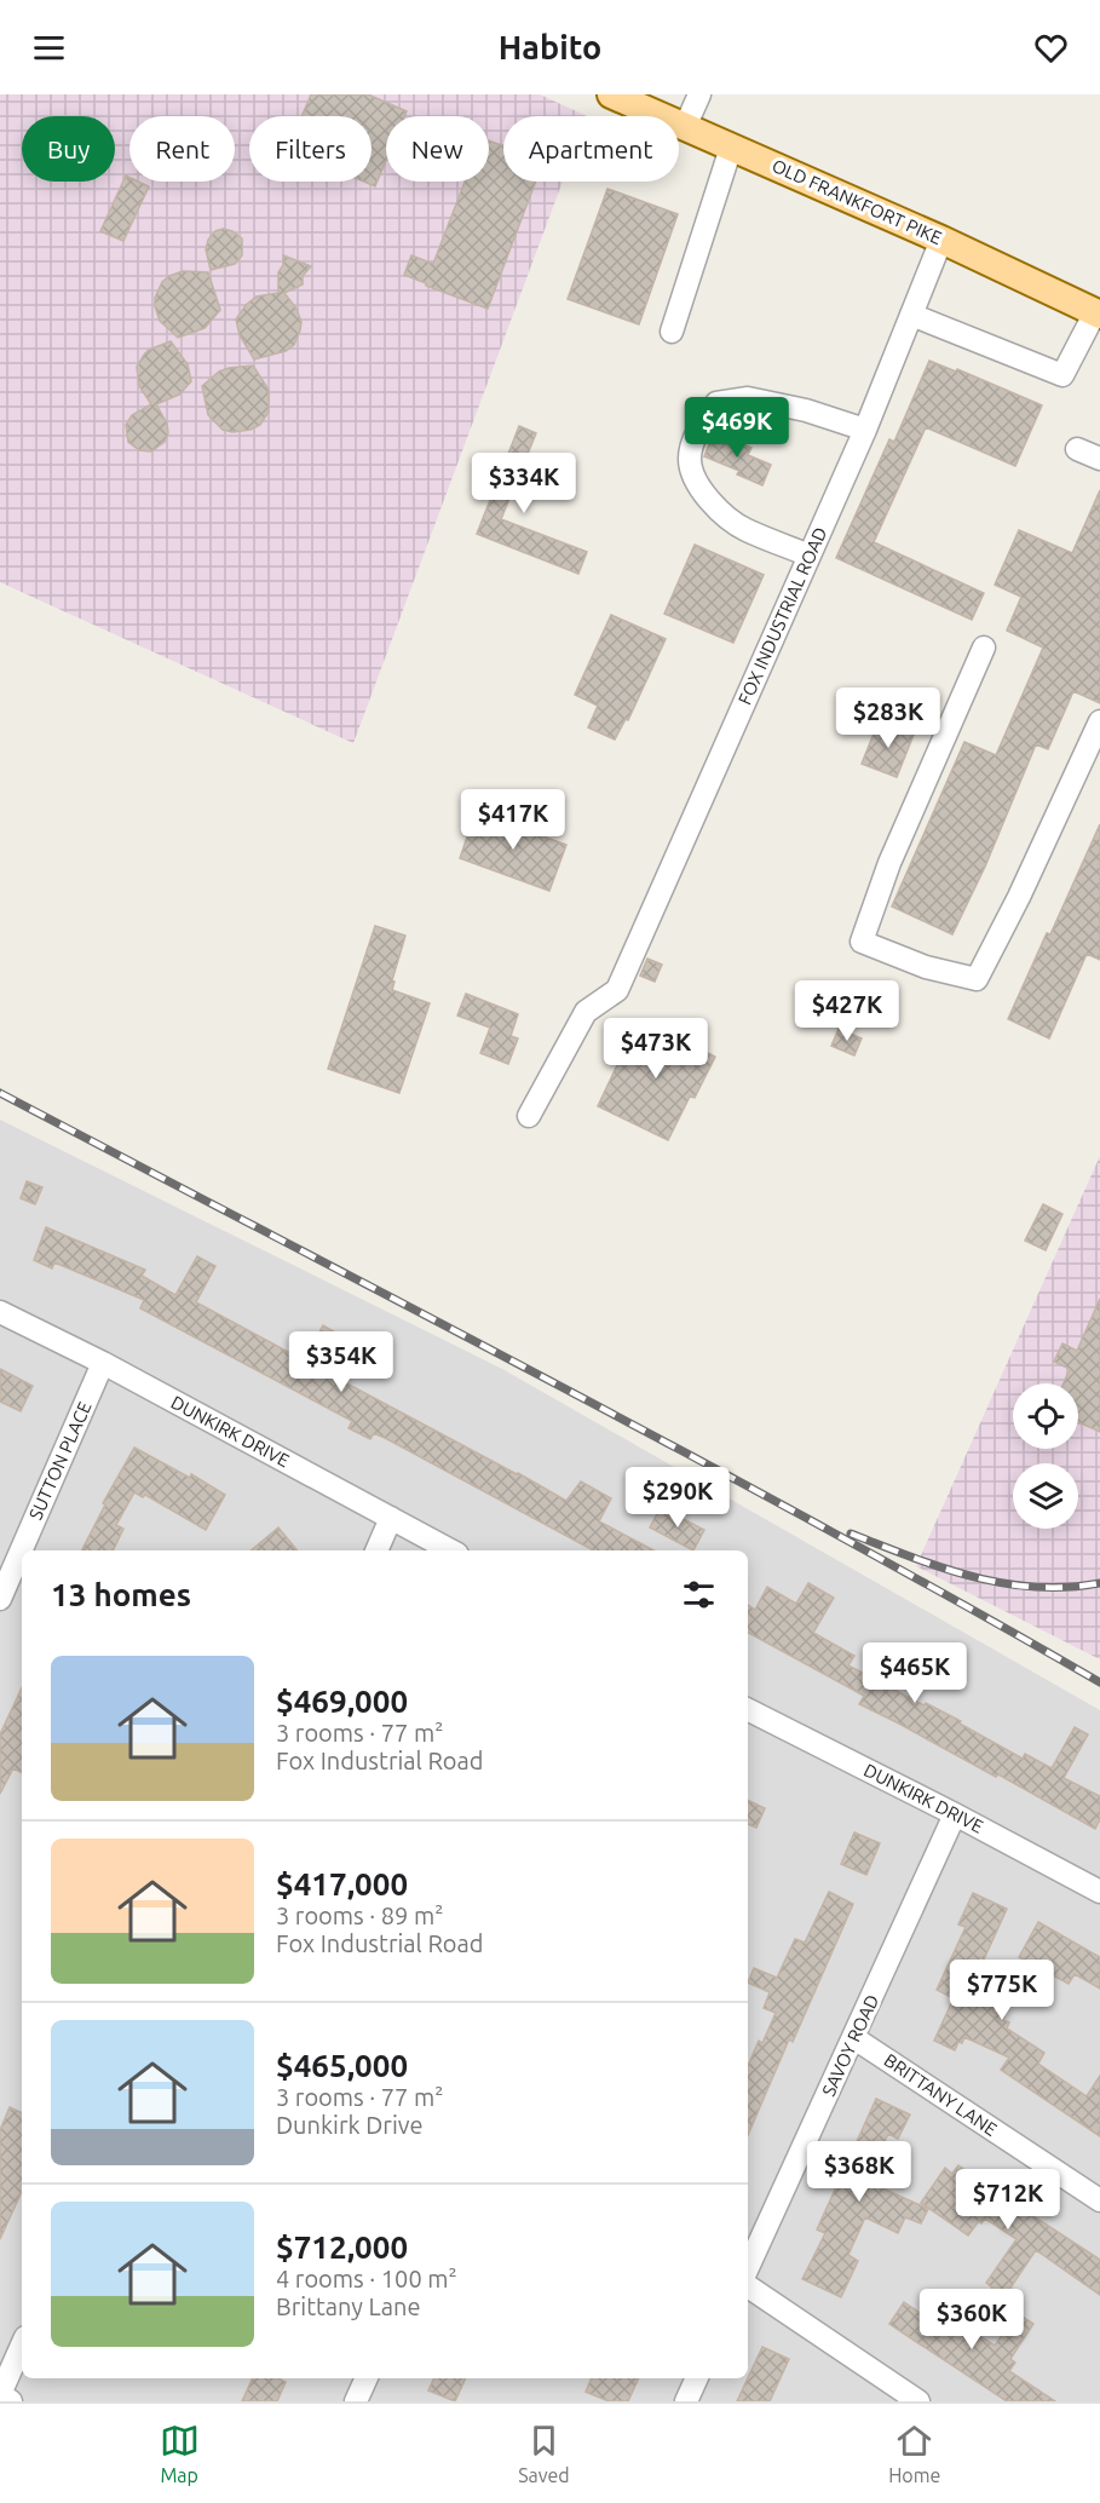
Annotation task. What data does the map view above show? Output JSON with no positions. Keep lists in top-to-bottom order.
{
  "streets": {
    "main road": ["OLD FRANKFORT PIKE"],
    "street": [
      "FOX INDUSTRIAL ROAD",
      "DUNKIRK DRIVE",
      "SUTTON PLACE",
      "SAVOY ROAD",
      "BRITTANY LANE"
    ]
  },
  "crossings": [
    ["OLD FRANKFORT PIKE", "FOX INDUSTRIAL ROAD"],
    ["DUNKIRK DRIVE", "SUTTON PLACE"],
    ["DUNKIRK DRIVE", "SAVOY ROAD"],
    ["SAVOY ROAD", "BRITTANY LANE"]
  ],
  "page": {
    "header": "Habito",
    "chip": [
      "Buy",
      "Rent",
      "Filters",
      "New",
      "Apartment"
    ],
    "price": [
      "$469K",
      "$334K",
      "$283K",
      "$417K",
      "$427K",
      "$473K",
      "$354K",
      "$290K",
      "$465K",
      "$775K",
      "$368K",
      "$712K",
      "$360K"
    ],
    "heading": "13 homes",
    "list": [
      {
        "name": "$469,000",
        "note": "3 rooms · 77 m² · Fox Industrial Road"
      },
      {
        "name": "$417,000",
        "note": "3 rooms · 89 m² · Fox Industrial Road"
      },
      {
        "name": "$465,000",
        "note": "3 rooms · 77 m² · Dunkirk Drive"
      },
      {
        "name": "$712,000",
        "note": "4 rooms · 100 m² · Brittany Lane"
      }
    ],
    "tabs": ["Map", "Saved", "Home"]
  }
}
